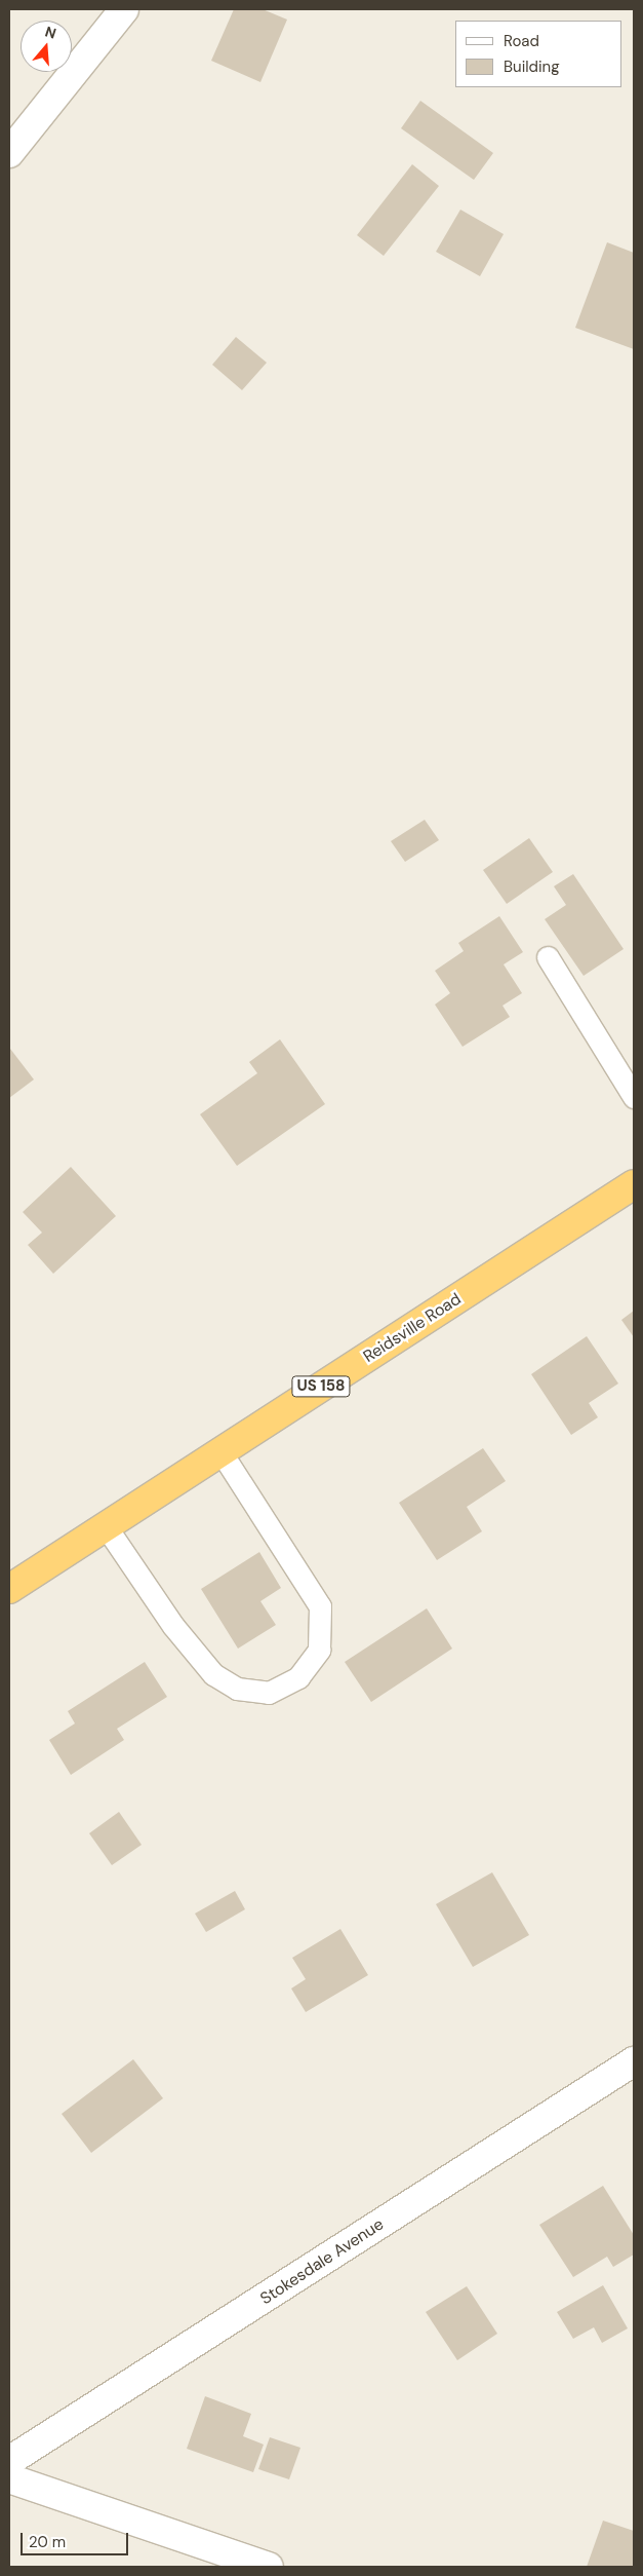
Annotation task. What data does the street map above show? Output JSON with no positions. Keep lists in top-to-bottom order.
{
  "streets": {
    "highway": ["Reidsville Road", "US 158"],
    "street": ["Stokesdale Avenue"]
  },
  "legend": ["Road", "Building"],
  "scale_bar": "20 m",
  "north": "top"
}
